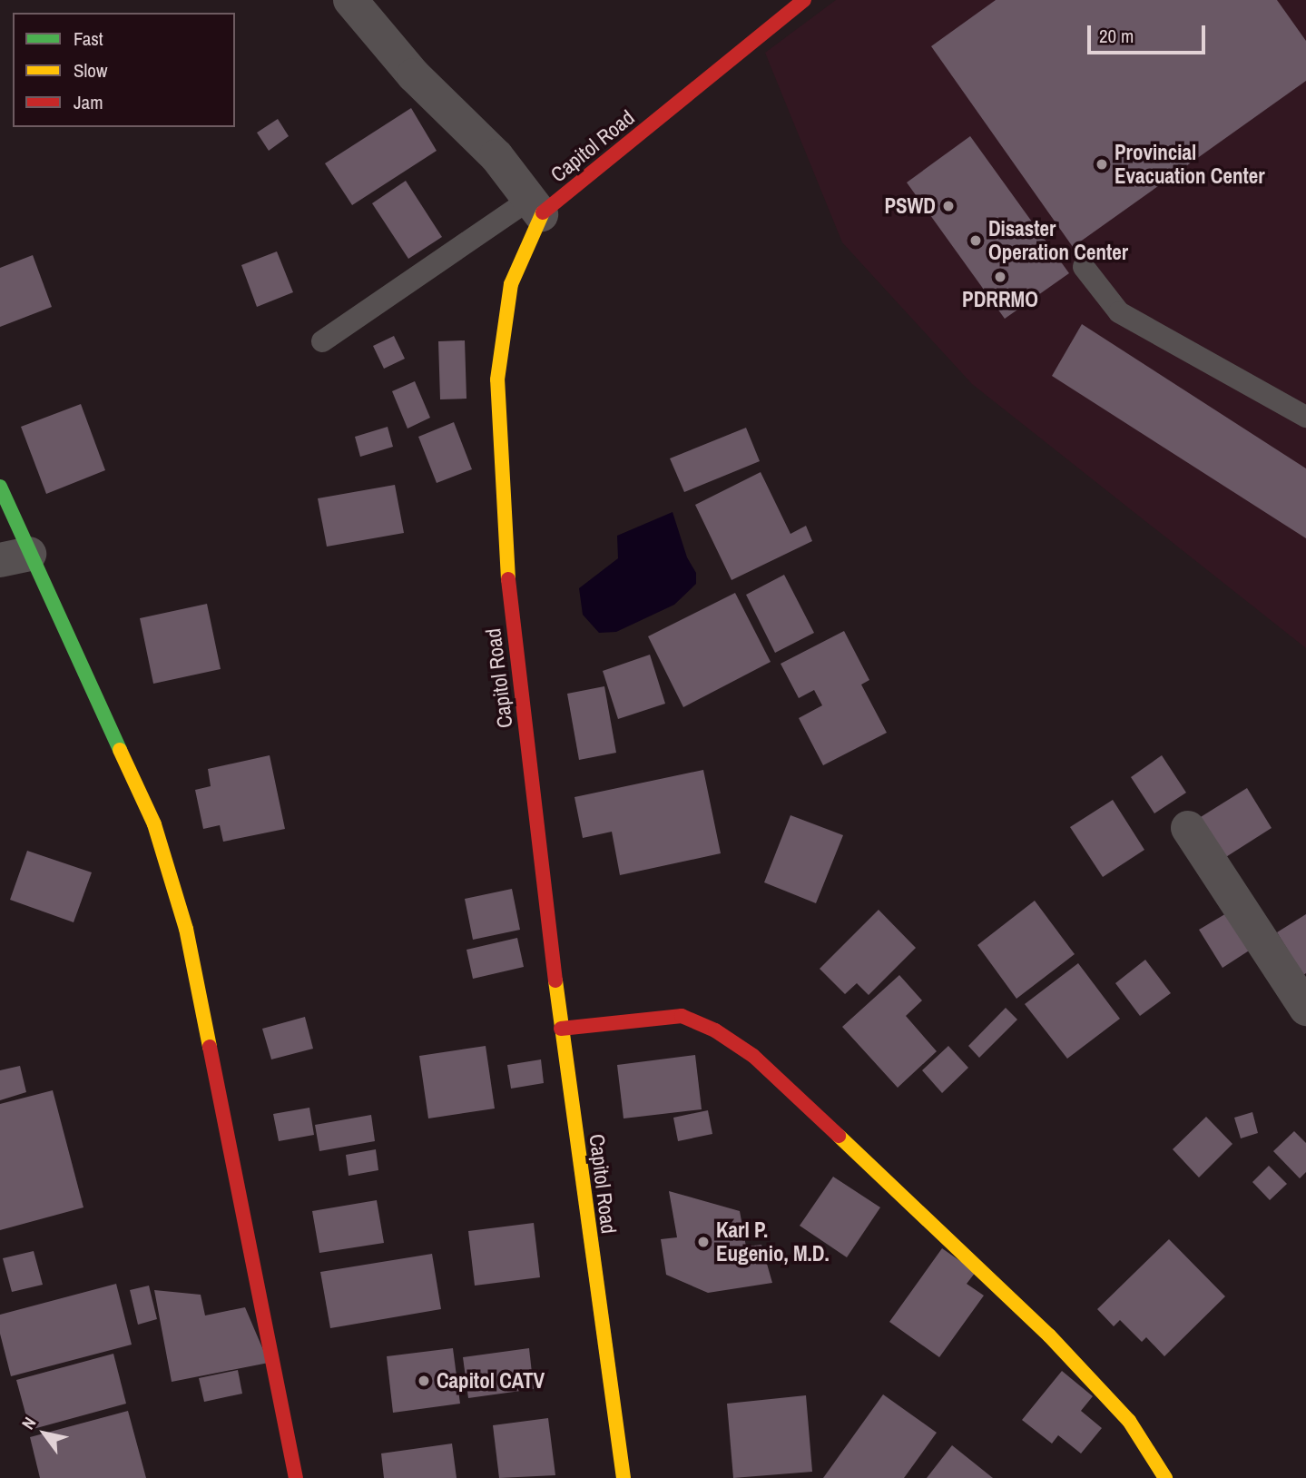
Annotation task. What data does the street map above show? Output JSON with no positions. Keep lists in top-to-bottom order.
{
  "streets": {
    "street": ["Capitol Road"]
  },
  "places": [
    "Provincial Evacuation Center",
    "PSWD",
    "Disaster Operation Center",
    "PDRRMO",
    "Karl P. Eugenio, M.D.",
    "Capitol CATV"
  ],
  "legend": ["Fast", "Slow", "Jam"],
  "scale_bar": "20 m",
  "north": "top left"
}
